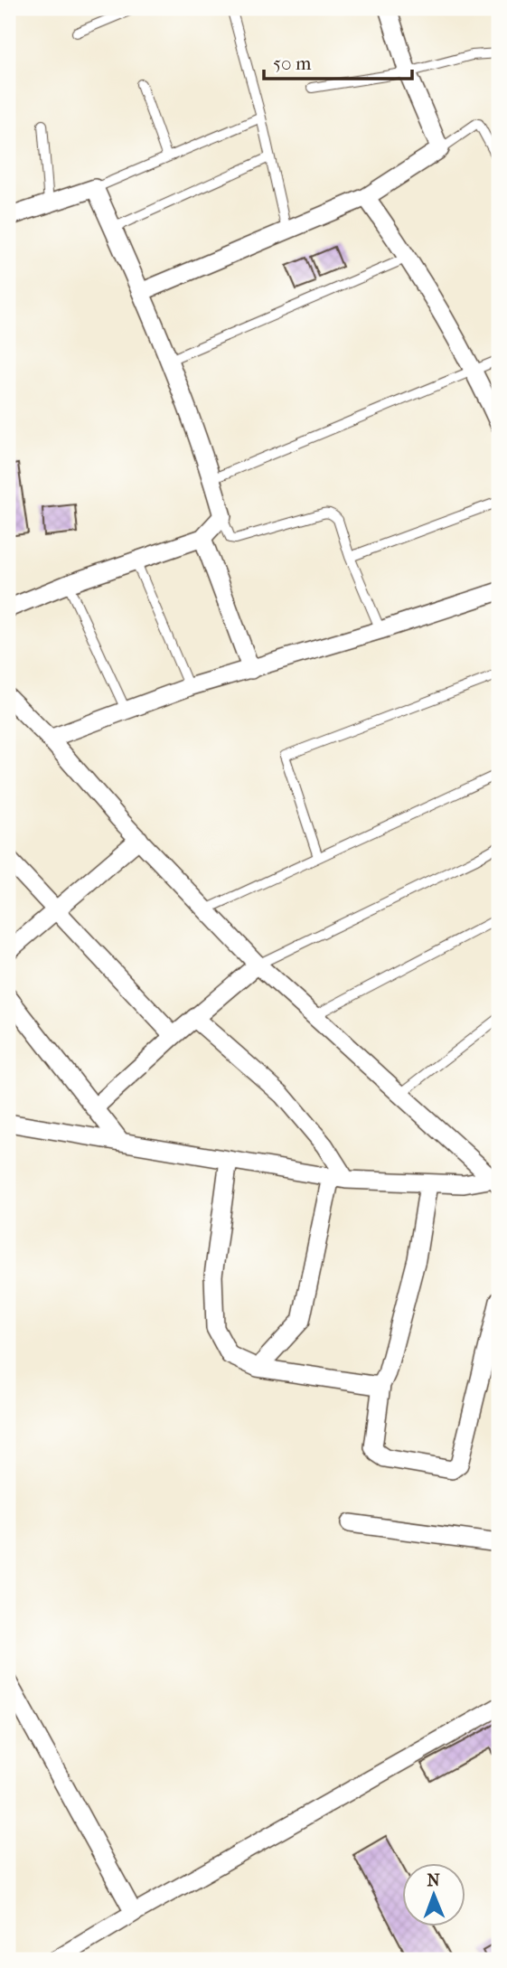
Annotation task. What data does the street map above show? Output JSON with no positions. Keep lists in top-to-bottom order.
{
  "scale_bar": "50 m",
  "north": "top"
}
